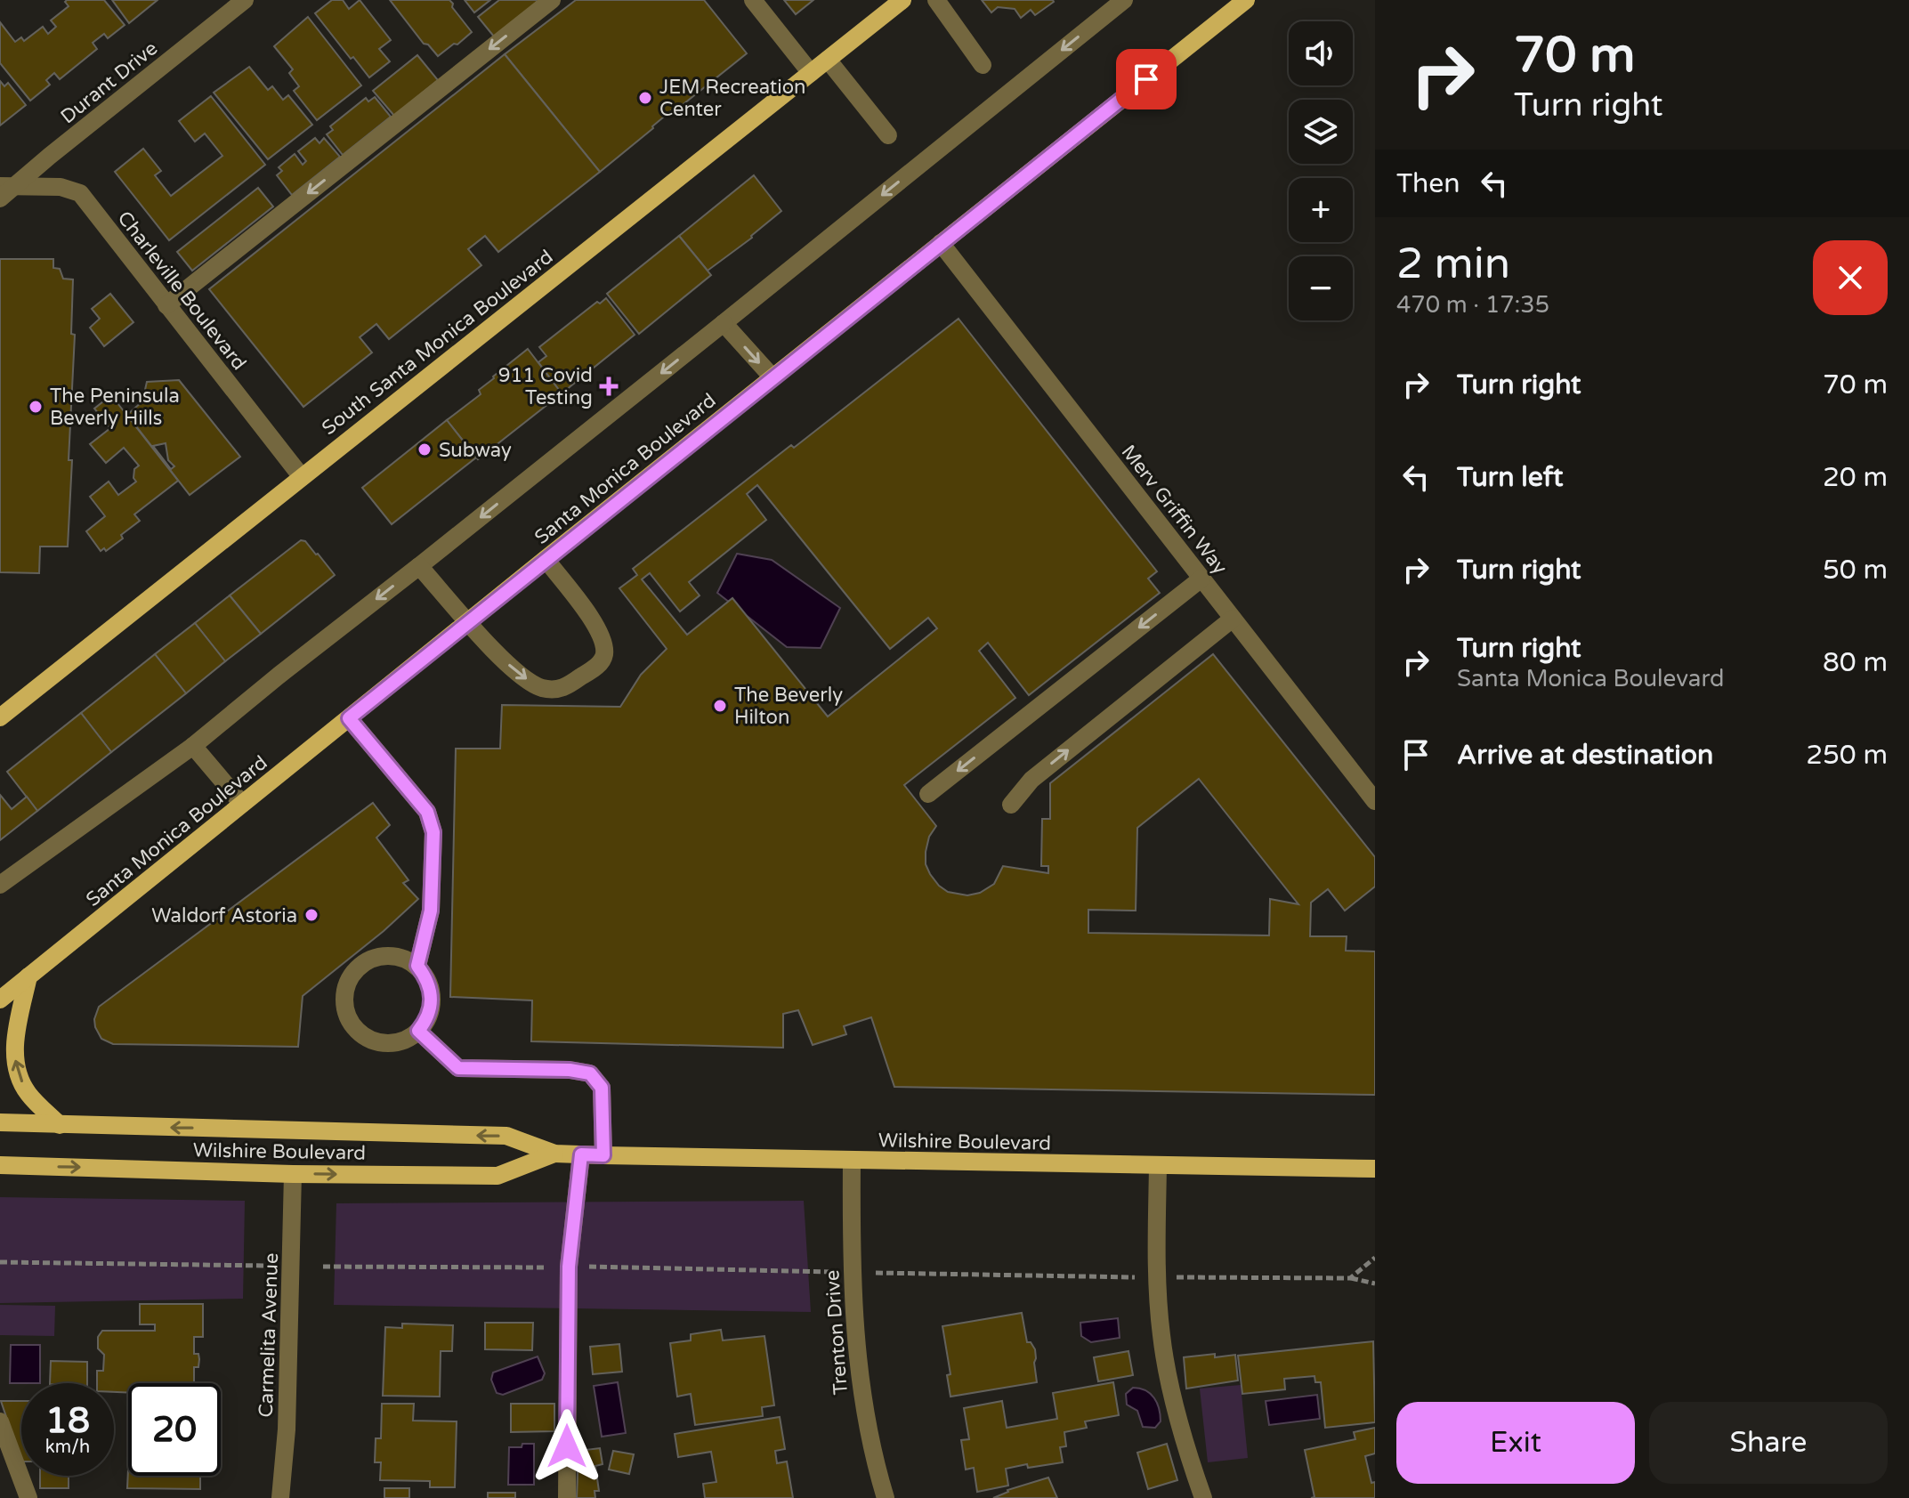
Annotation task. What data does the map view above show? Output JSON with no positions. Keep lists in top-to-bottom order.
{
  "streets": {
    "main road": ["South Santa Monica Boulevard", "Santa Monica Boulevard", "Wilshire Boulevard"],
    "street": [
      "Durant Drive",
      "Charleville Boulevard",
      "Merv Griffin Way",
      "Trenton Drive",
      "Carmelita Avenue"
    ]
  },
  "crossings": [
    ["Durant Drive", "Charleville Boulevard"],
    ["Charleville Boulevard", "South Santa Monica Boulevard"],
    ["Santa Monica Boulevard", "Merv Griffin Way"],
    ["Wilshire Boulevard", "Trenton Drive"],
    ["Wilshire Boulevard", "Carmelita Avenue"]
  ],
  "places": {
    "other": [
      "JEM Recreation Center",
      "The Peninsula Beverly Hills",
      "Subway",
      "The Beverly Hilton",
      "Waldorf Astoria"
    ],
    "health": ["911 Covid Testing"]
  },
  "page": {
    "turn": ["70 m", "Turn right"],
    "map_buttons": ["+", "−"],
    "then": "Then",
    "heading": ["2 min", "470 m · 17:35"],
    "list": [
      {
        "name": "Turn right",
        "value": "70 m"
      },
      {
        "name": "Turn left",
        "value": "20 m"
      },
      {
        "name": "Turn right",
        "value": "50 m"
      },
      {
        "name": "Turn right",
        "note": "Santa Monica Boulevard",
        "value": "80 m"
      },
      {
        "name": "Arrive at destination",
        "value": "250 m"
      }
    ],
    "speed": "18 km/h",
    "limit": "20",
    "buttons": ["Exit", "Share"]
  }
}
